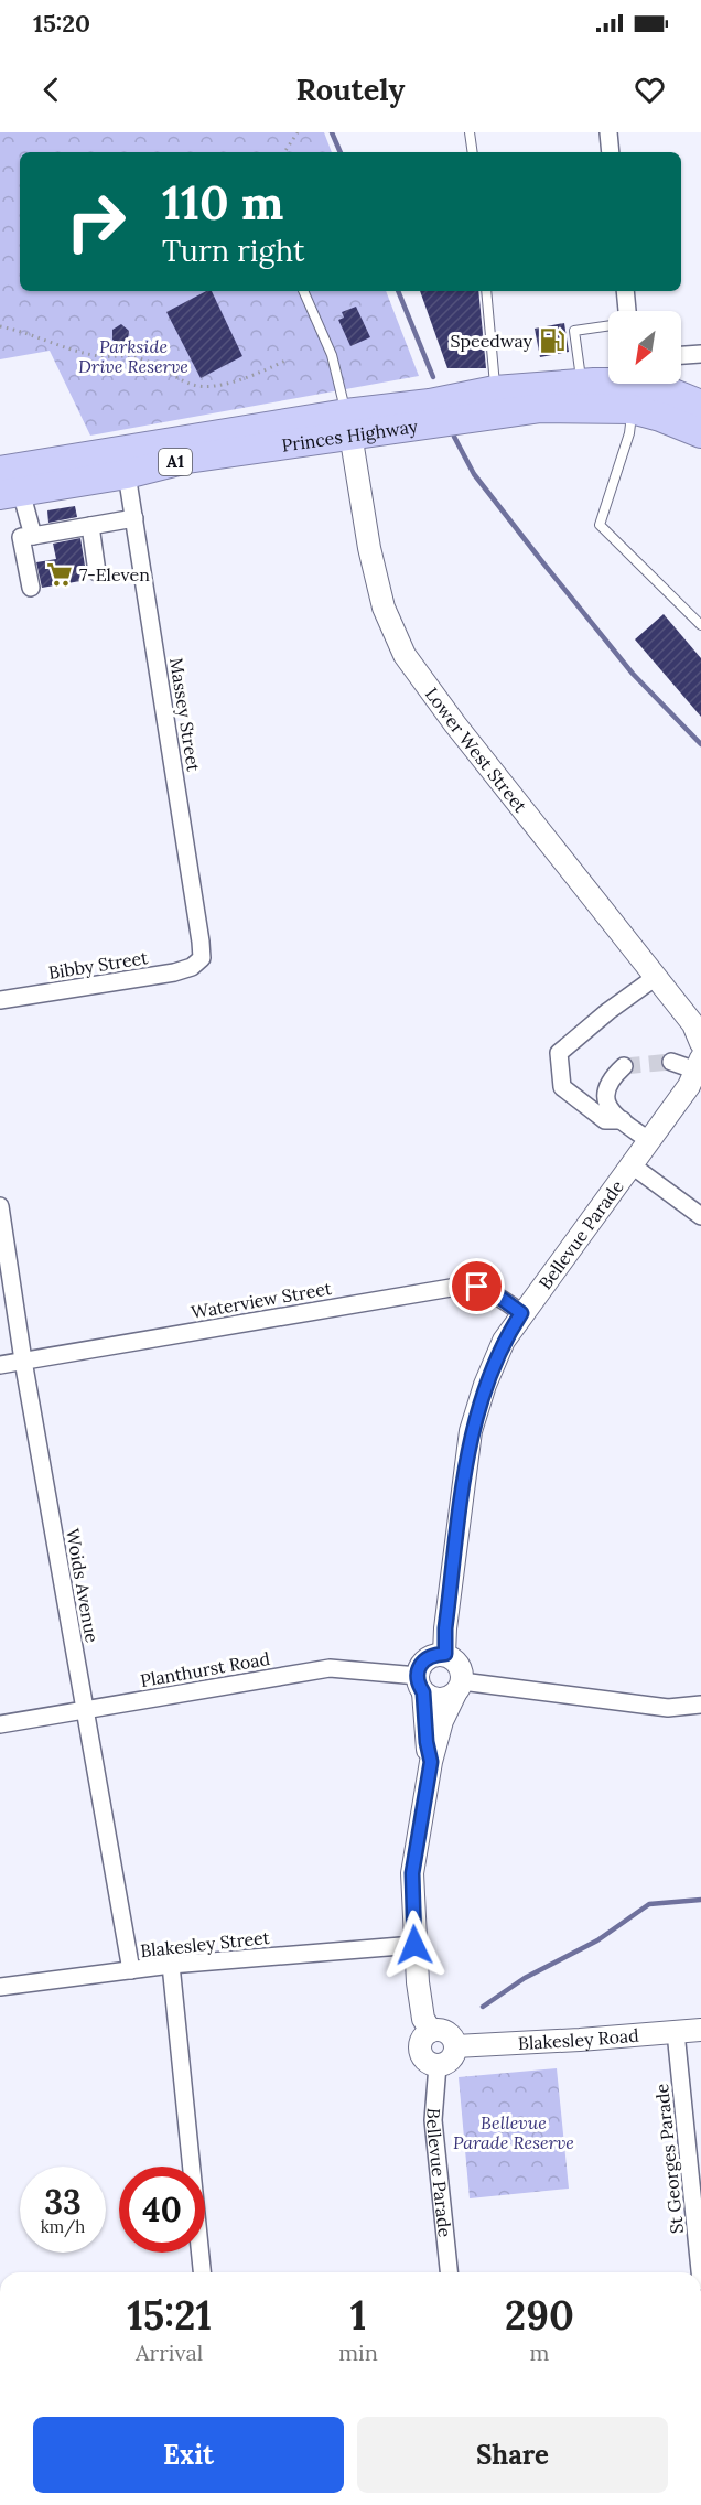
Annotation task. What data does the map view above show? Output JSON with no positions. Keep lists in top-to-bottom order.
{
  "streets": {
    "highway": ["Princes Highway", "A1"],
    "street": [
      "Massey Street",
      "Lower West Street",
      "Bibby Street",
      "Bellevue Parade",
      "Waterview Street",
      "Woids Avenue",
      "Planthurst Road",
      "Blakesley Street",
      "Blakesley Road",
      "St Georges Parade"
    ]
  },
  "crossings": [
    ["Princes Highway", "Massey Street"],
    ["Princes Highway", "Lower West Street"],
    ["Massey Street", "Bibby Street"],
    ["Bellevue Parade", "Waterview Street"],
    ["Bellevue Parade", "Planthurst Road"],
    ["Bellevue Parade", "Blakesley Road"],
    ["Waterview Street", "Woids Avenue"],
    ["Woids Avenue", "Planthurst Road"],
    ["Woids Avenue", "Blakesley Street"],
    ["Blakesley Road", "St Georges Parade"]
  ],
  "parks": ["Parkside Drive Reserve", "Bellevue Parade Reserve"],
  "places": {
    "fuel station": ["Speedway"],
    "supermarket": ["7-Eleven"]
  },
  "north": "bottom left",
  "page": {
    "status": "15:20",
    "header": "Routely",
    "turn": ["110 m", "Turn right"],
    "speed": "33 km/h",
    "limit": "40",
    "eta": [
      "15:21",
      "Arrival",
      "1",
      "min",
      "290",
      "m"
    ],
    "buttons": ["Exit", "Share"]
  }
}
